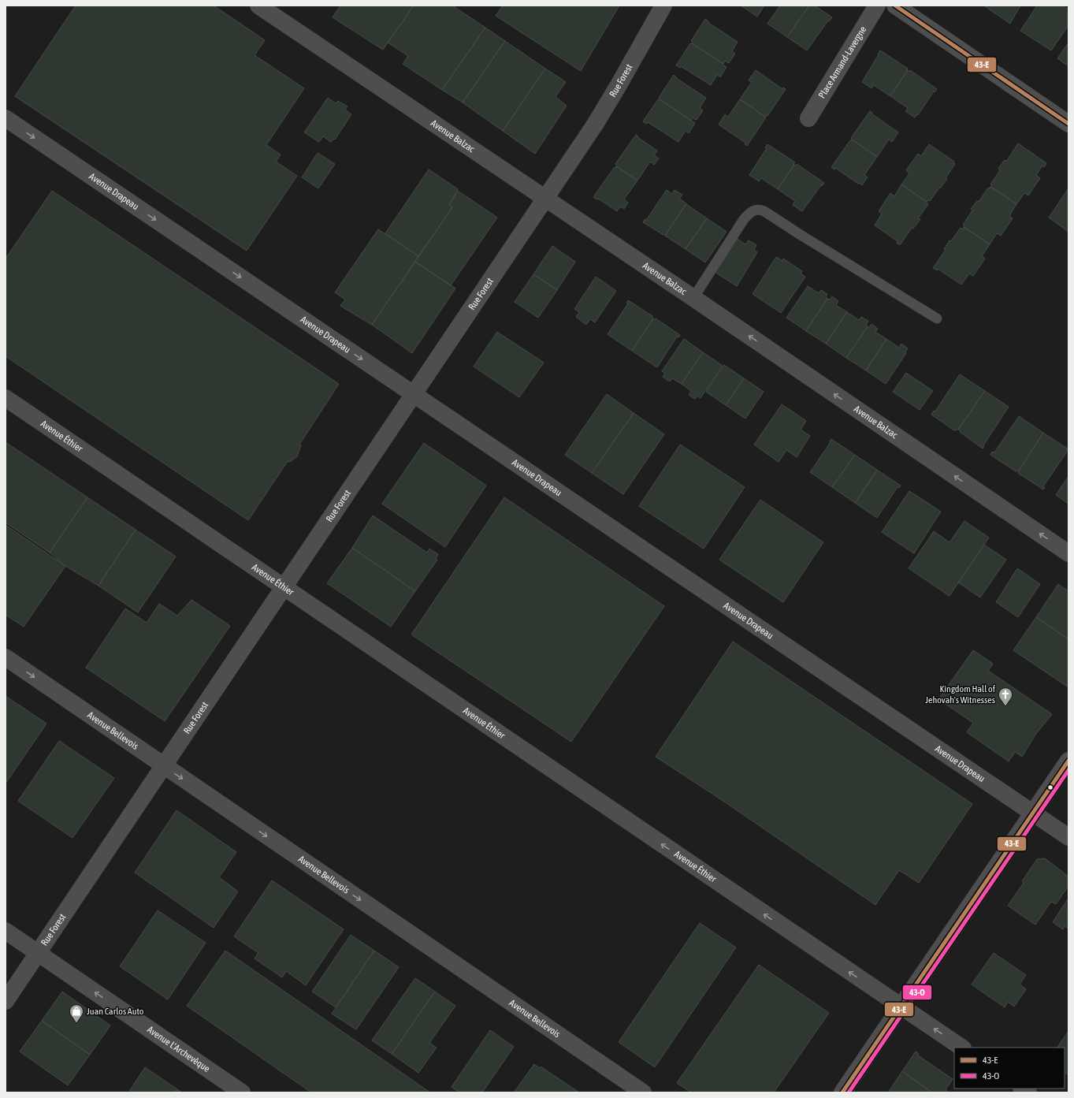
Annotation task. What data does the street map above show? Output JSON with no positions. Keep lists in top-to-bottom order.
{
  "streets": {
    "street": [
      "Place Armand-Lavergne",
      "Rue Forest",
      "Avenue Balzac",
      "Avenue Drapeau",
      "Avenue Éthier",
      "Avenue Bellevois",
      "Avenue L'Archevêque"
    ]
  },
  "crossings": [
    ["Rue Forest", "Avenue Balzac"],
    ["Rue Forest", "Avenue Drapeau"],
    ["Rue Forest", "Avenue Éthier"],
    ["Rue Forest", "Avenue Bellevois"],
    ["Rue Forest", "Avenue L'Archevêque"]
  ],
  "one_way": [
    "Avenue Balzac",
    "Avenue Drapeau",
    "Avenue Éthier",
    "Avenue Bellevois",
    "Avenue L'Archevêque"
  ],
  "places": {
    "church": ["Kingdom Hall of Jehovah's Witnesses"],
    "shop": ["Juan Carlos Auto"]
  },
  "lines": ["transit line 43-E", "transit line 43-O"],
  "legend": ["43-E", "43-O"]
}
